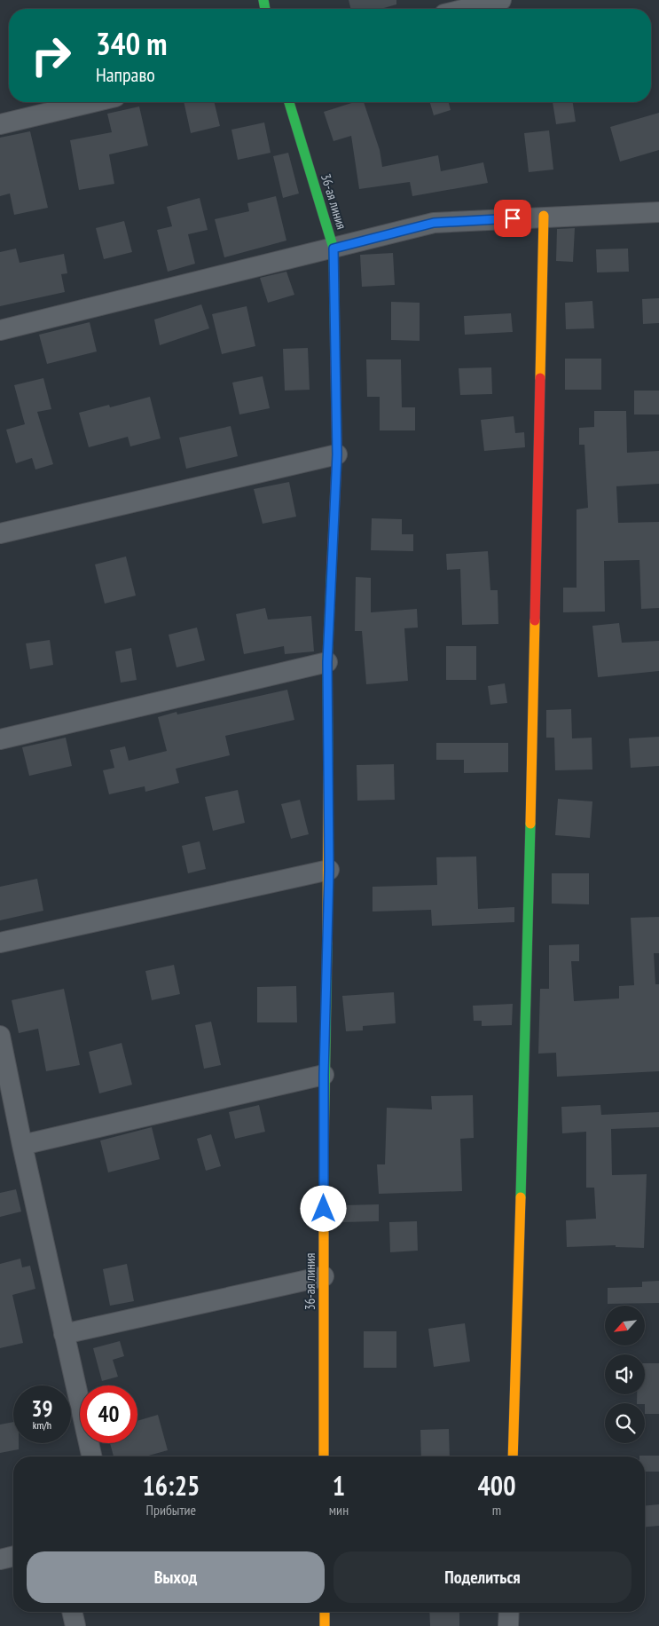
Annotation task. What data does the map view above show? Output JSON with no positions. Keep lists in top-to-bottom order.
{
  "streets": {
    "street": ["36-ая линия"]
  },
  "north": "bottom left",
  "page": {
    "turn": ["340 m", "Направо"],
    "speed": "39 km/h",
    "limit": "40",
    "eta": [
      "16:25",
      "Прибытие",
      "1",
      "мин",
      "400",
      "m"
    ],
    "buttons": ["Выход", "Поделиться"]
  }
}
